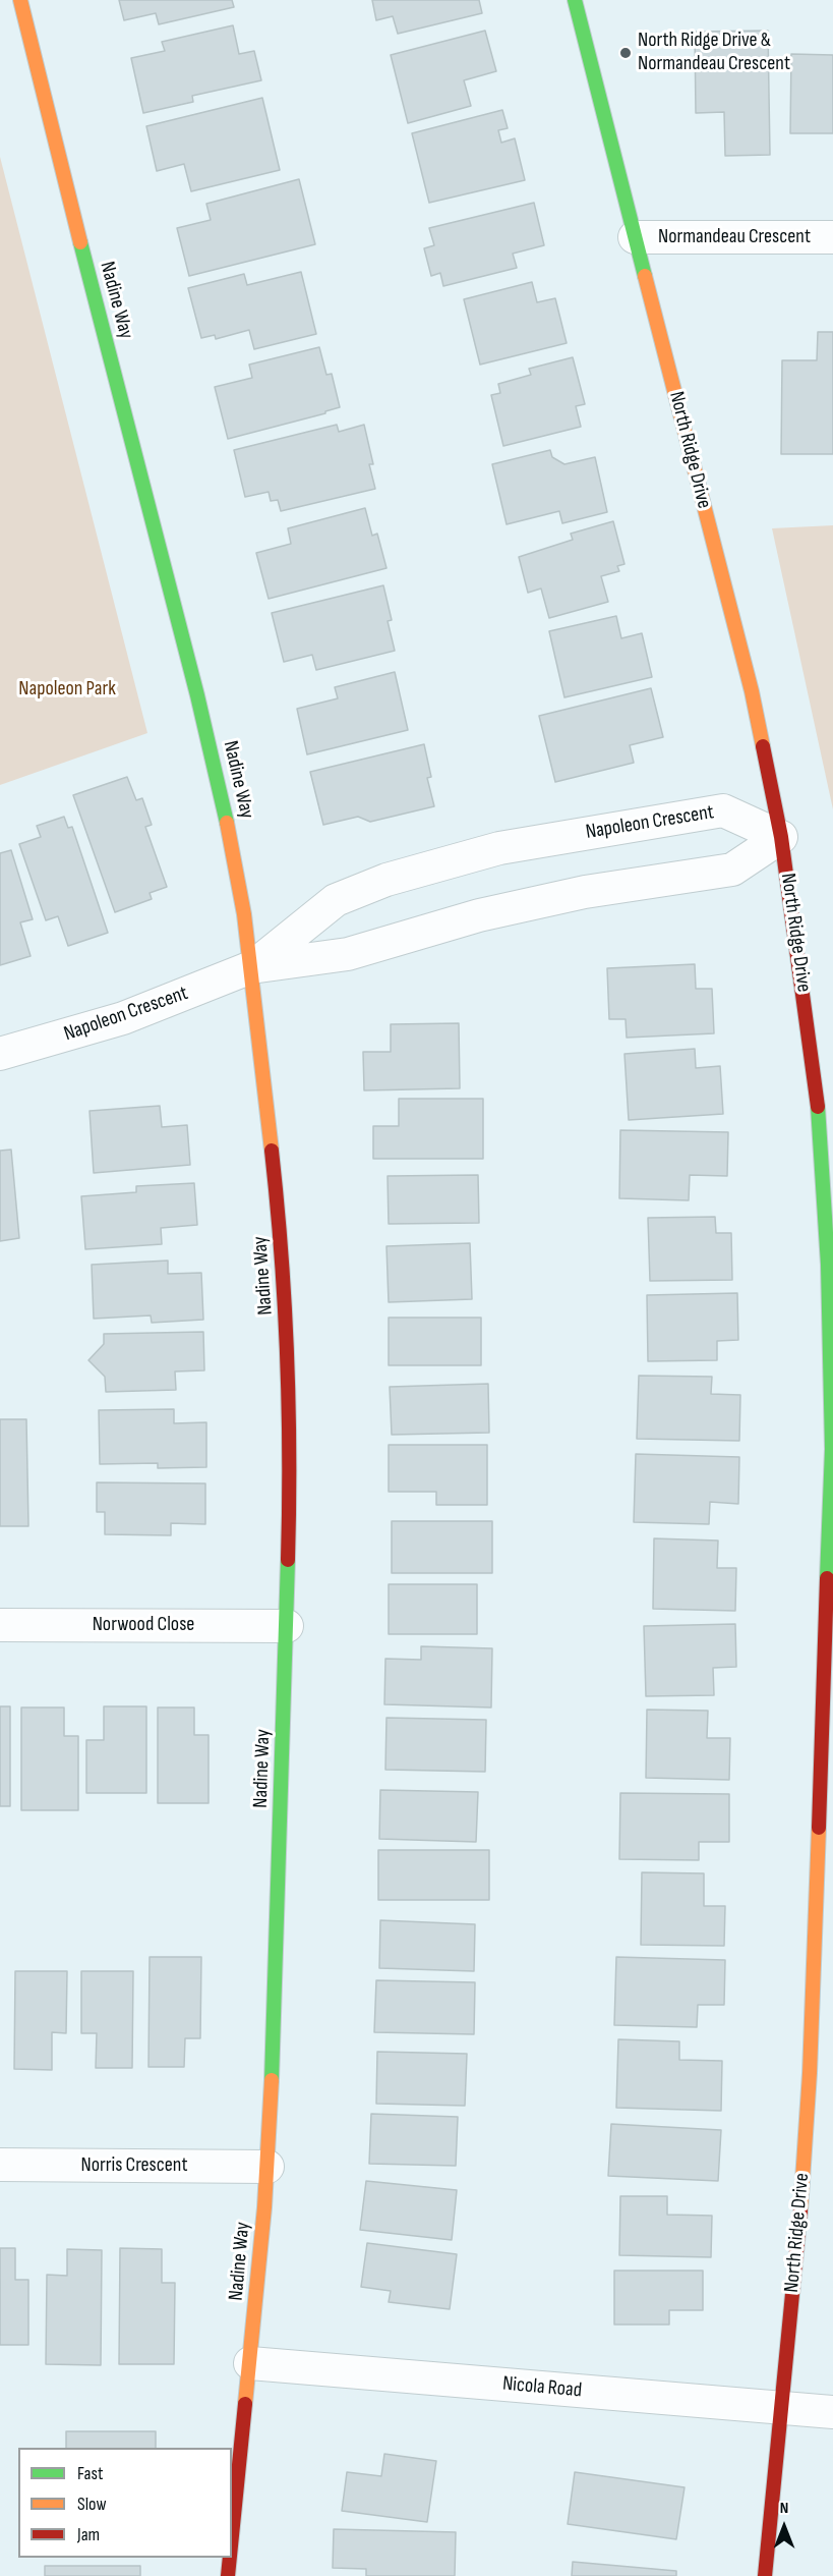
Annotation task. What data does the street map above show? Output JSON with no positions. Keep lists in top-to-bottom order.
{
  "streets": {
    "street": [
      "Normandeau Crescent",
      "Nadine Way",
      "North Ridge Drive",
      "Napoleon Crescent",
      "Norwood Close",
      "Norris Crescent",
      "Nicola Road"
    ]
  },
  "crossings": [
    ["Normandeau Crescent", "North Ridge Drive"],
    ["Nadine Way", "Napoleon Crescent"],
    ["Nadine Way", "Norwood Close"],
    ["Nadine Way", "Norris Crescent"],
    ["Nadine Way", "Nicola Road"],
    ["North Ridge Drive", "Napoleon Crescent"],
    ["North Ridge Drive", "Nicola Road"]
  ],
  "parks": ["Napoleon Park"],
  "places": ["North Ridge Drive & Normandeau Crescent"],
  "legend": ["Fast", "Slow", "Jam"],
  "north": "top"
}
